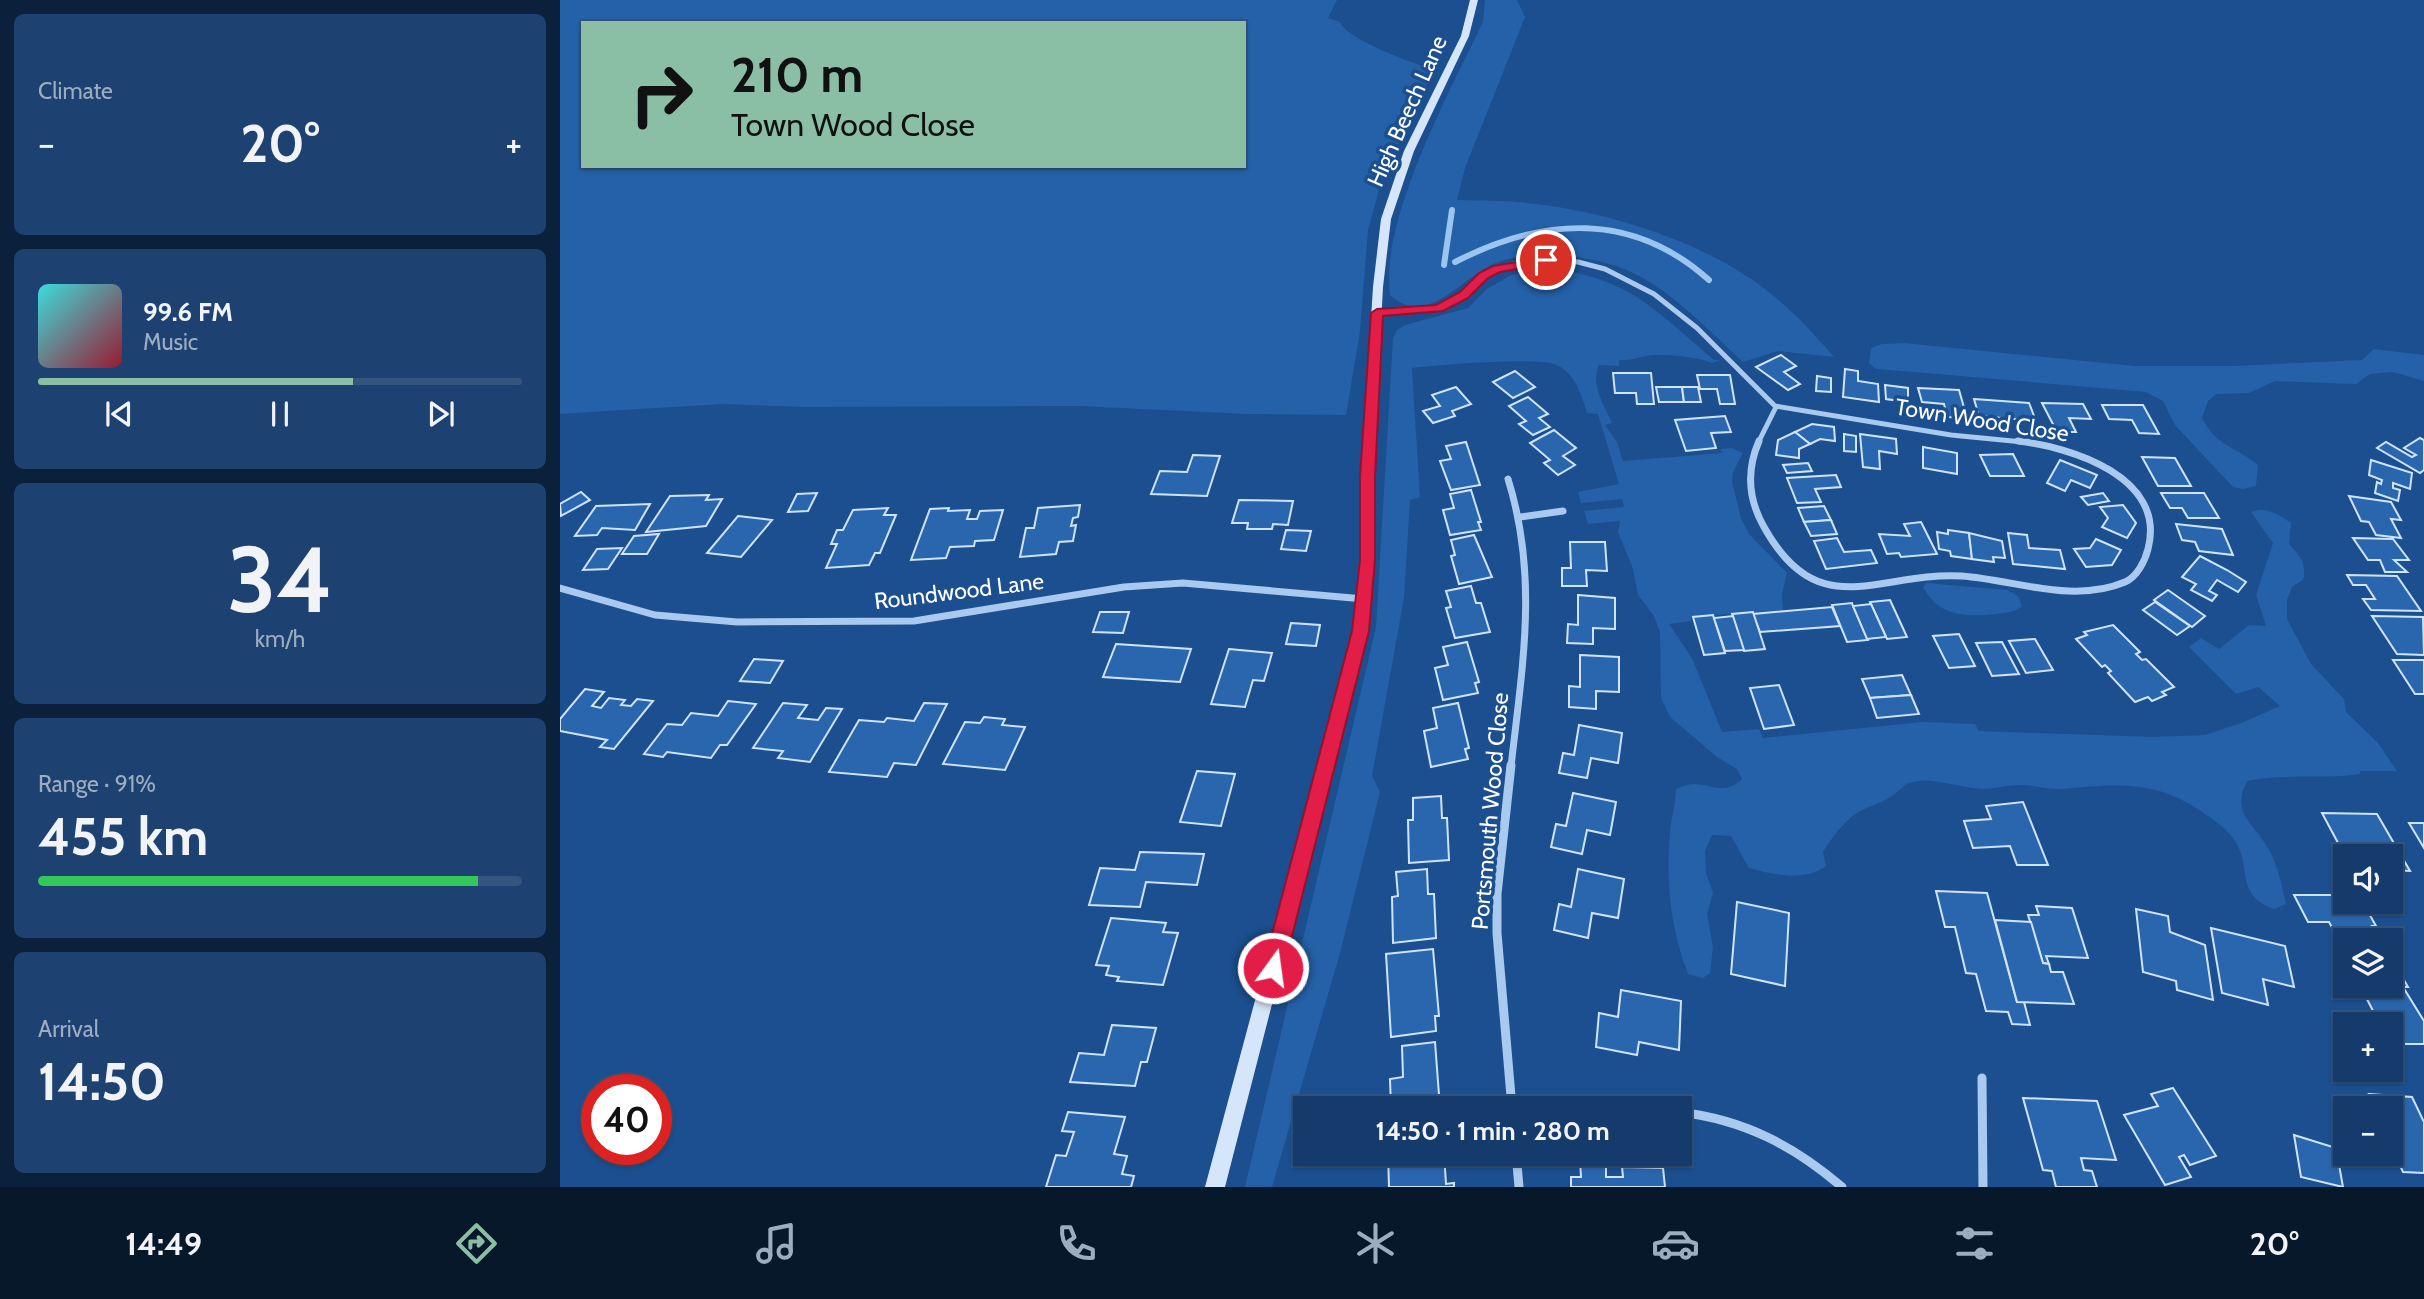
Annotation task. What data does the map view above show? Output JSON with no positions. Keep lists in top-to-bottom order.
{
  "streets": {
    "street": [
      "High Beech Lane",
      "Town Wood Close",
      "Roundwood Lane",
      "Portsmouth Wood Close"
    ]
  },
  "crossings": [
    ["High Beech Lane", "Roundwood Lane"]
  ],
  "page": {
    "tile": [
      "Climate",
      ["34", "km/h"],
      ["Range · 91%", "455 km"],
      ["Arrival", "14:50"]
    ],
    "turn": ["210 m", "Town Wood Close"],
    "heat": ["−", "20°", "+"],
    "song": ["99.6 FM", "Music"],
    "map_buttons": ["+", "−"],
    "limit": "40",
    "trip": "14:50 · 1 min · 280 m",
    "tabs": ["14:49", "20°"]
  }
}
